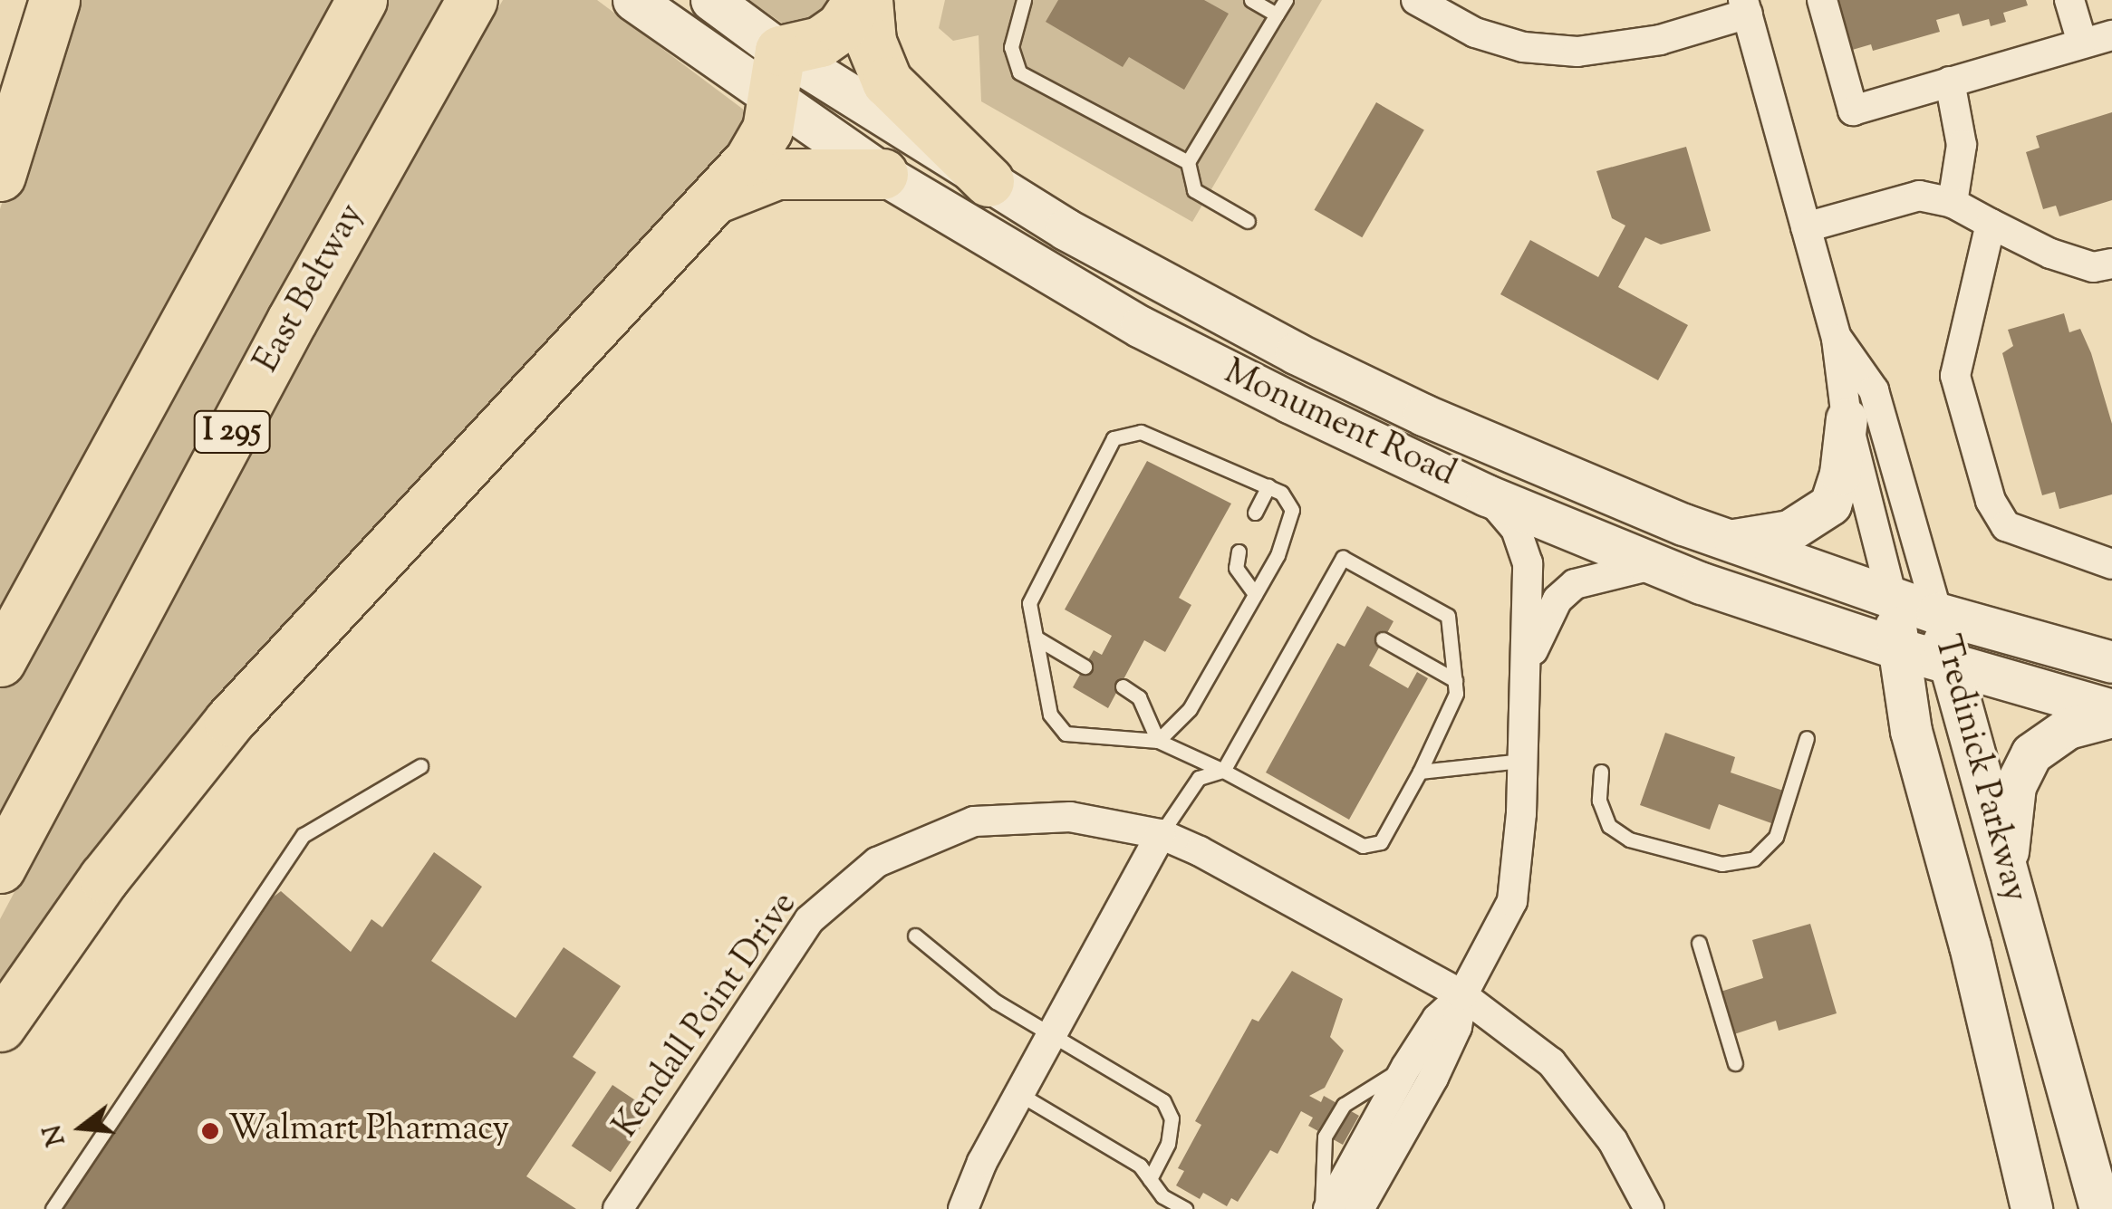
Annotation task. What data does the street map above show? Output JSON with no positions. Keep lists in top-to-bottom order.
{
  "streets": {
    "highway": ["East Beltway", "I 295"],
    "main road": ["Monument Road", "Tredinick Parkway"],
    "street": ["Kendall Point Drive"]
  },
  "crossings": [
    ["Monument Road", "Tredinick Parkway"]
  ],
  "places": ["Walmart Pharmacy"],
  "north": "left"
}
